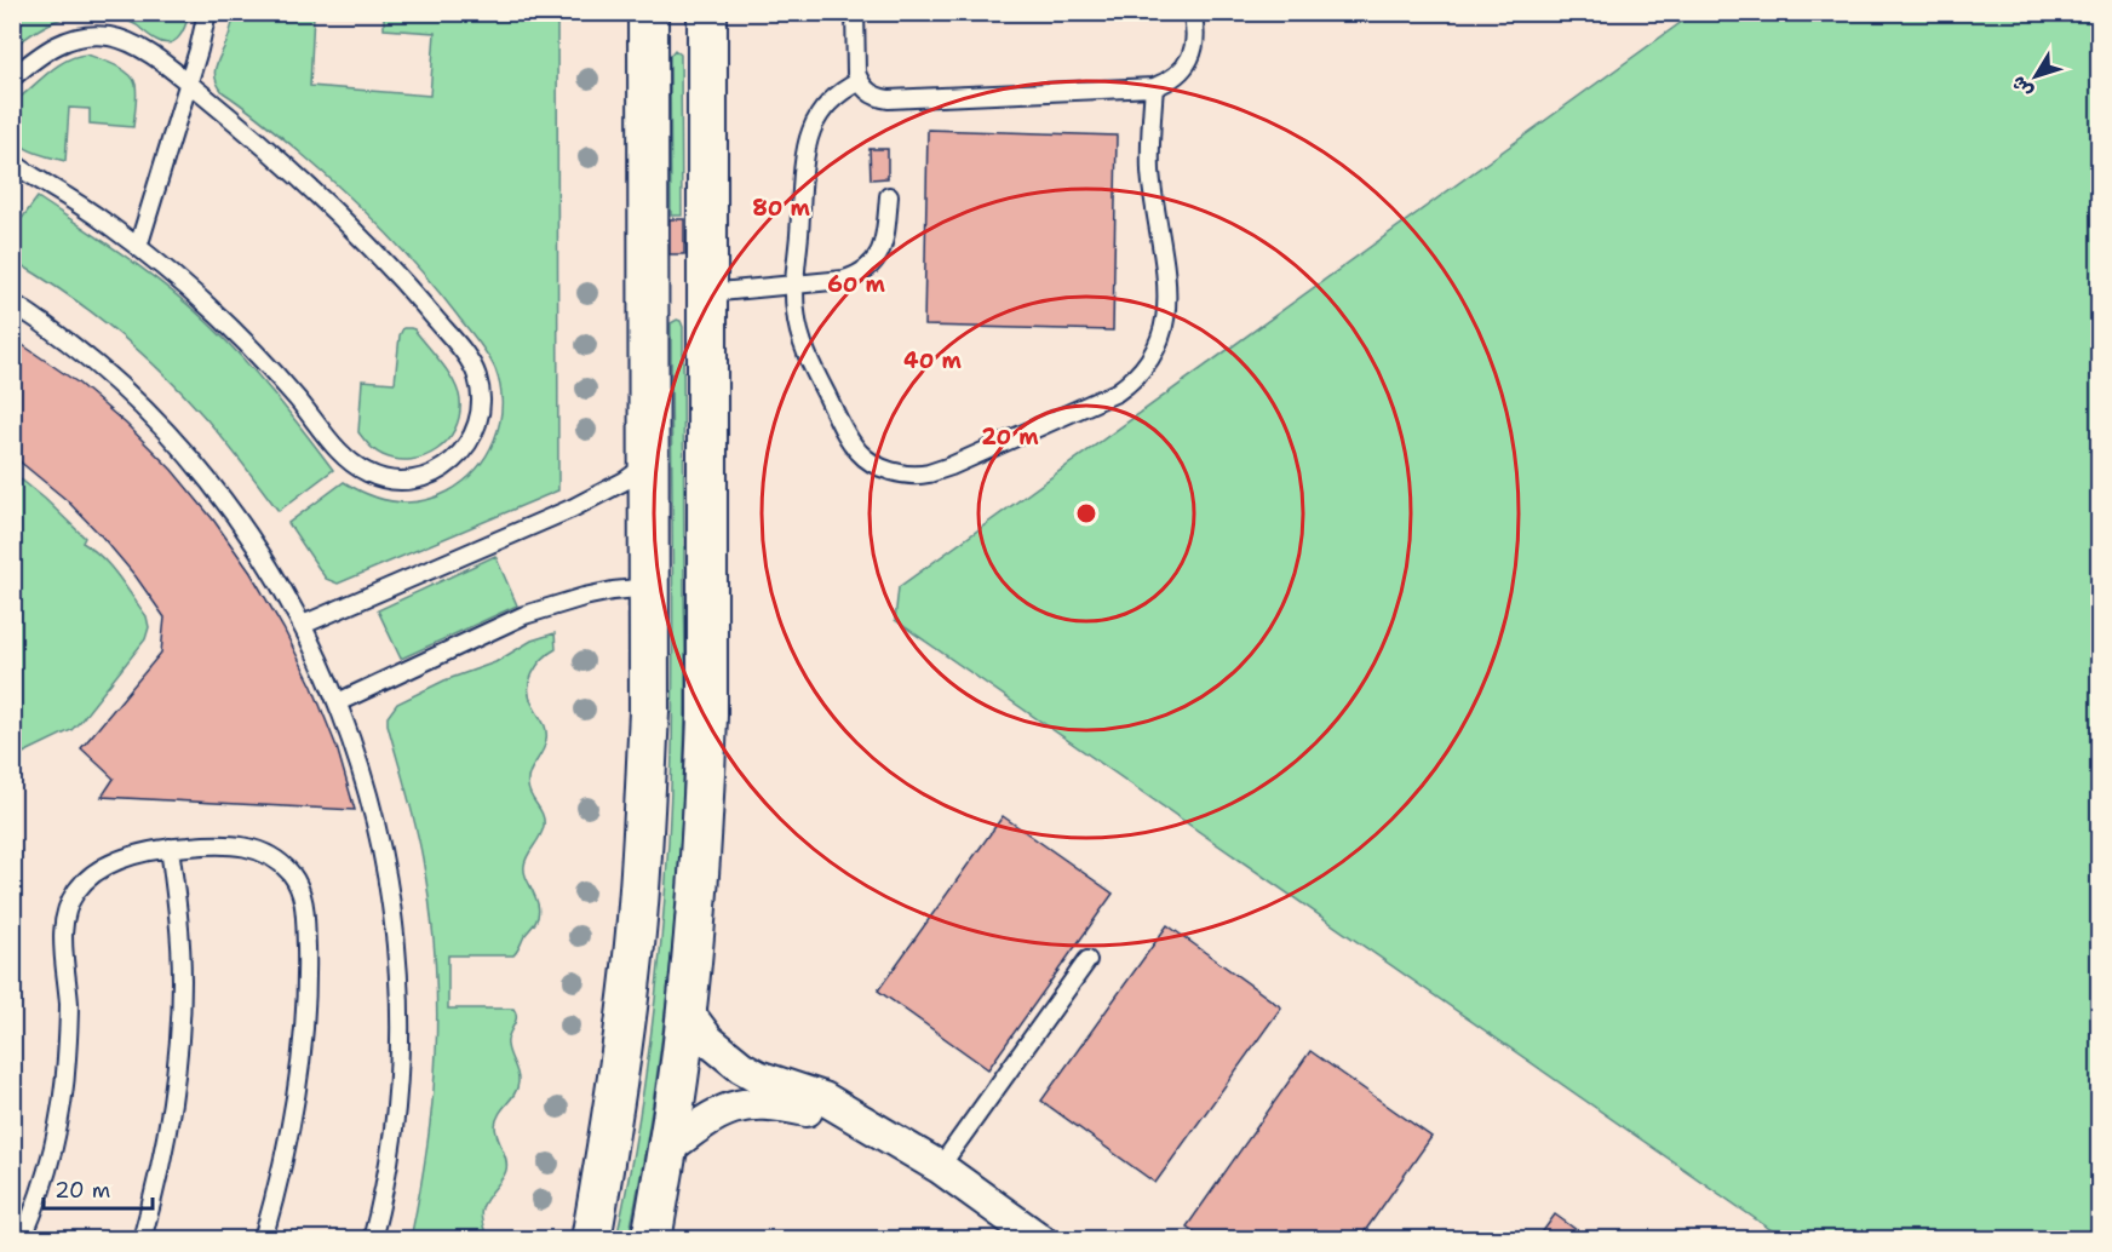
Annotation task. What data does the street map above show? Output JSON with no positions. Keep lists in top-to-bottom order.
{
  "scale_bar": "20 m",
  "north": "bottom left",
  "rings": [
    "80 m",
    "60 m",
    "40 m",
    "20 m"
  ]
}
